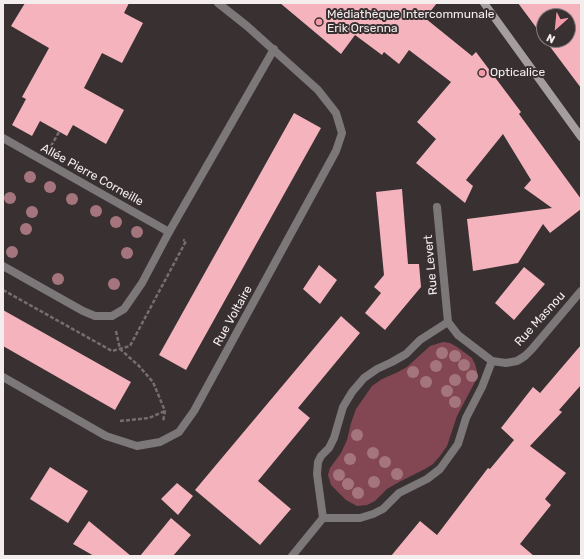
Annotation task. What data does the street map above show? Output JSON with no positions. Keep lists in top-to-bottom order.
{
  "streets": {
    "street": [
      "Allée Pierre Corneille",
      "Rue Levert",
      "Rue Voltaire",
      "Rue Masnou"
    ]
  },
  "places": ["Médiathèque Intercommunale Erik Orsenna", "Opticalice"],
  "north": "bottom left"
}
